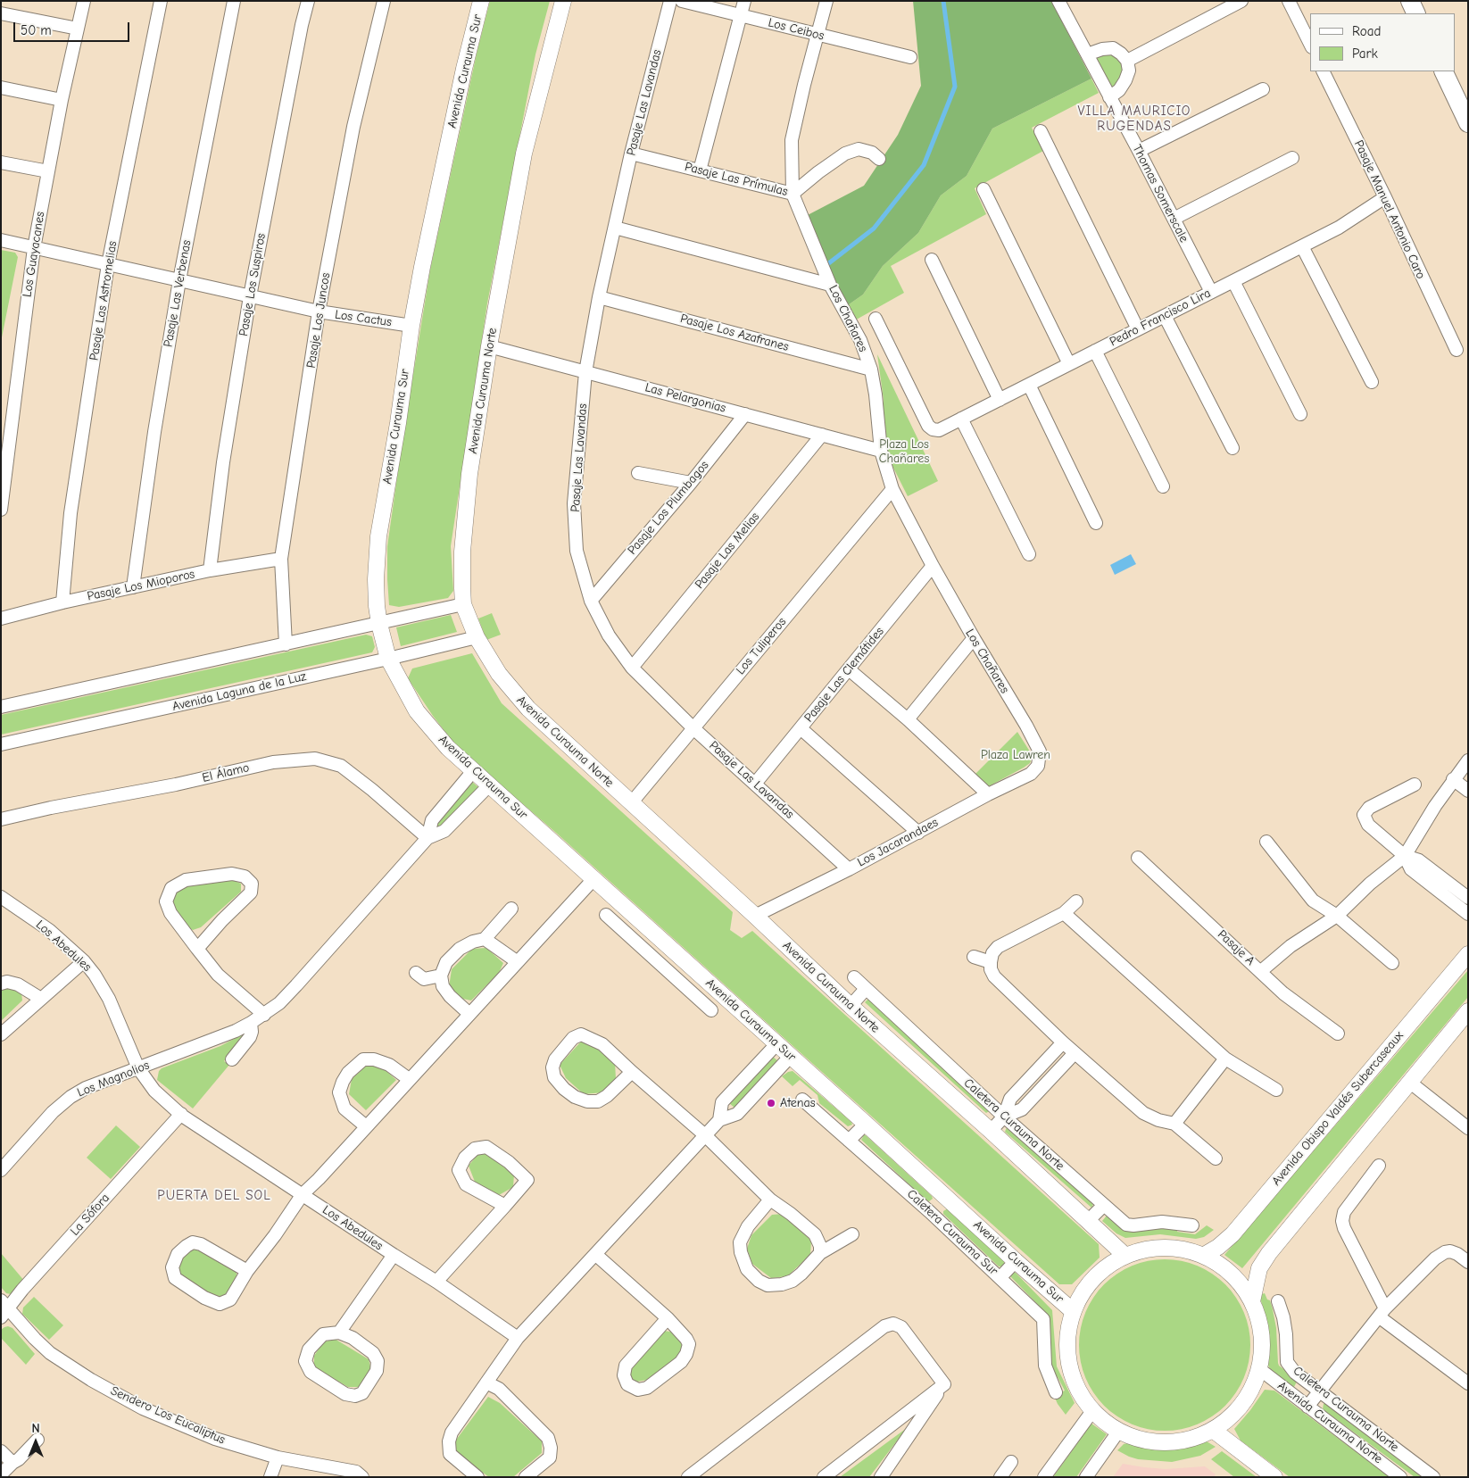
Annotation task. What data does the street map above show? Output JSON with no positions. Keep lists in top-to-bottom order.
{
  "streets": {
    "street": [
      "Los Ceibos",
      "Avenida Curauma Sur",
      "Pasaje Las Lavandas",
      "Pasaje Las Prímulas",
      "Thomas Somerscale",
      "Pasaje Manuel Antonio Caro",
      "Los Guayacanes",
      "Pasaje Los Suspiros",
      "Pasaje Las Verbenas",
      "Pasaje Las Astromelias",
      "Pedro Francisco Lira",
      "Los Cactus",
      "Los Chañares",
      "Pasaje Los Juncos",
      "Pasaje Los Azafranes",
      "Avenida Curauma Norte",
      "Las Pelargonias",
      "Pasaje Los Plumbagos",
      "Pasaje Las Melias",
      "Pasaje Los Mioporos",
      "Los Tuliperos",
      "Pasaje Las Clemátides",
      "Avenida Laguna de la Luz",
      "El Álamo",
      "Los Jacarandaes",
      "Los Abedules",
      "Pasaje A",
      "Los Magnolios",
      "Avenida Obispo Valdés Subercaseaux",
      "Caletera Curauma Norte",
      "La Sófora",
      "Caletera Curauma Sur",
      "Sendero Los Eucaliptus"
    ]
  },
  "crossings": [
    ["Los Ceibos", "Los Chañares"],
    ["Avenida Curauma Sur", "Los Cactus"],
    ["Avenida Curauma Sur", "Avenida Laguna de la Luz"],
    ["Avenida Curauma Sur", "Los Magnolios"],
    ["Pasaje Las Lavandas", "Pasaje Las Prímulas"],
    ["Pasaje Las Lavandas", "Pasaje Los Azafranes"],
    ["Pasaje Las Lavandas", "Las Pelargonias"],
    ["Pasaje Las Lavandas", "Pasaje Los Plumbagos"],
    ["Pasaje Las Lavandas", "Pasaje Las Melias"],
    ["Pasaje Las Lavandas", "Los Tuliperos"],
    ["Pasaje Las Lavandas", "Pasaje Las Clemátides"],
    ["Pasaje Las Lavandas", "Los Jacarandaes"],
    ["Pasaje Las Prímulas", "Los Chañares"],
    ["Thomas Somerscale", "Pedro Francisco Lira"],
    ["Pasaje Manuel Antonio Caro", "Pedro Francisco Lira"],
    ["Los Guayacanes", "Los Cactus"],
    ["Pasaje Los Suspiros", "Los Cactus"],
    ["Pasaje Los Suspiros", "Pasaje Los Mioporos"],
    ["Pasaje Las Verbenas", "Los Cactus"],
    ["Pasaje Las Verbenas", "Pasaje Los Mioporos"],
    ["Pasaje Las Astromelias", "Los Cactus"],
    ["Pasaje Las Astromelias", "Pasaje Los Mioporos"],
    ["Los Cactus", "Pasaje Los Juncos"],
    ["Los Chañares", "Pasaje Los Azafranes"],
    ["Los Chañares", "Las Pelargonias"],
    ["Los Chañares", "Los Tuliperos"],
    ["Los Chañares", "Pasaje Las Clemátides"],
    ["Los Chañares", "Los Jacarandaes"],
    ["Pasaje Los Juncos", "Pasaje Los Mioporos"],
    ["Avenida Curauma Norte", "Las Pelargonias"],
    ["Avenida Curauma Norte", "Los Tuliperos"],
    ["Avenida Curauma Norte", "Avenida Laguna de la Luz"],
    ["Avenida Curauma Norte", "Los Jacarandaes"],
    ["Las Pelargonias", "Pasaje Los Plumbagos"],
    ["Las Pelargonias", "Pasaje Las Melias"],
    ["El Álamo", "Los Magnolios"],
    ["Los Abedules", "Los Magnolios"],
    ["Los Abedules", "La Sófora"],
    ["La Sófora", "Sendero Los Eucaliptus"]
  ],
  "districts": ["VILLA MAURICIO RUGENDAS", "PUERTA DEL SOL"],
  "parks": ["Plaza Los Chañares", "Plaza Lawren"],
  "places": ["Atenas"],
  "legend": ["Road", "Park"],
  "scale_bar": "50 m",
  "north": "top"
}
